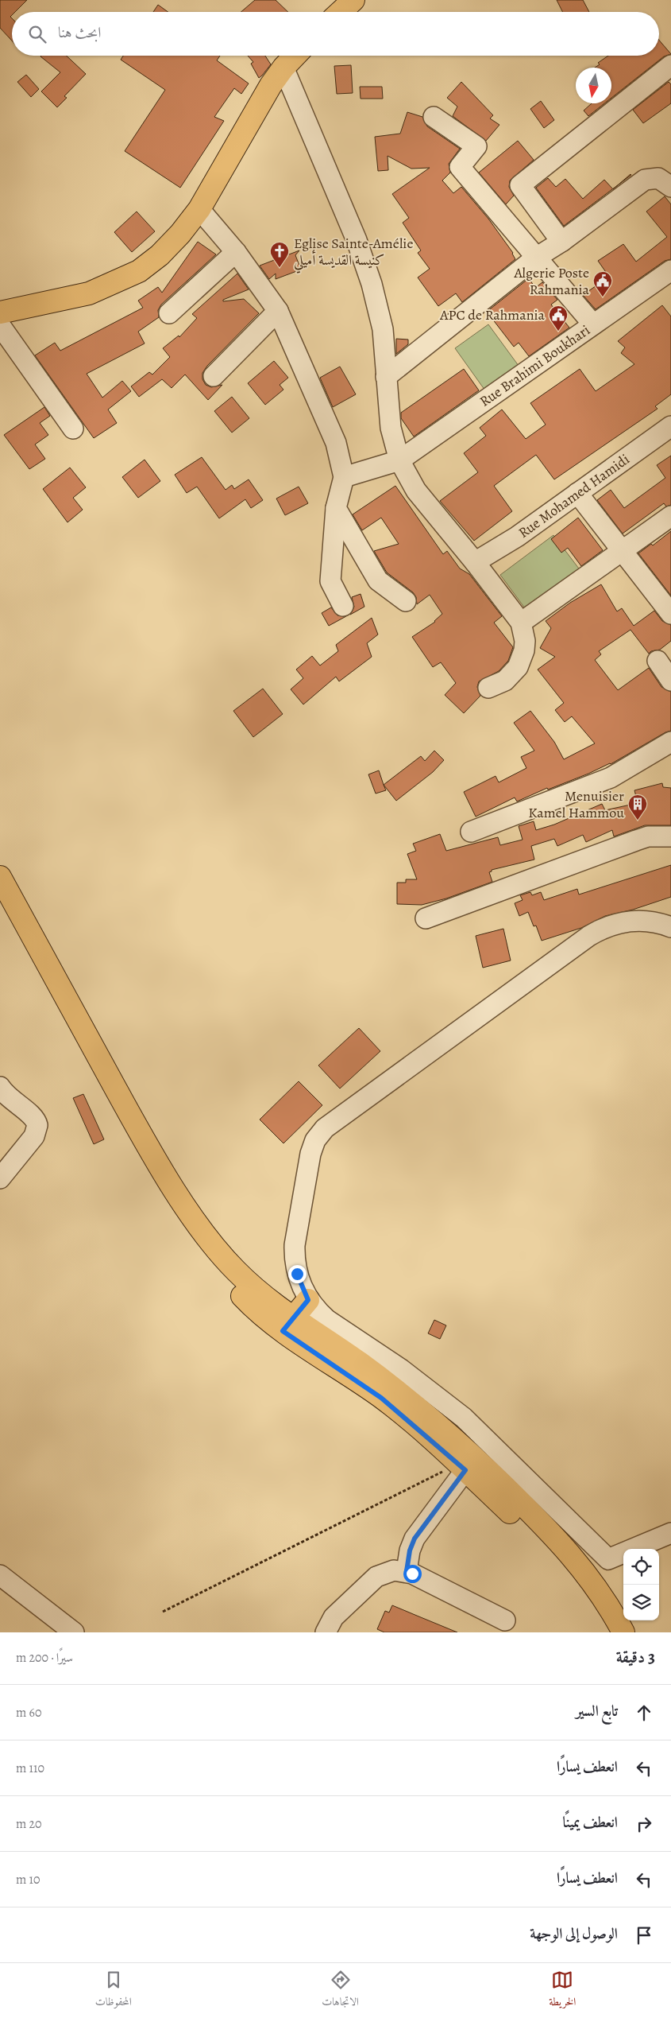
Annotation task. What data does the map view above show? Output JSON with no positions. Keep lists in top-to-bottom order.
{
  "streets": {
    "street": ["Rue Brahimi Boukhari", "Rue Mohamed Hamidi"]
  },
  "places": {
    "church": ["Eglise Sainte-Amélie كنيسة القديسة أميلي"],
    "public building": ["Algerie Poste Rahmania", "APC de Rahmania"],
    "building": ["Menuisier Kamel Hammou"]
  },
  "north": "bottom",
  "page": {
    "search": "ابحث هنا",
    "heading": ["3 دقيقة", "سيرًا · 200 m"],
    "list": [
      ["تابع السير", "60 m"],
      ["انعطف يسارًا", "110 m"],
      ["انعطف يمينًا", "20 m"],
      ["انعطف يسارًا", "10 m"],
      "الوصول إلى الوجهة"
    ],
    "nav": ["الخريطة", "الاتجاهات", "المحفوظات"]
  }
}
